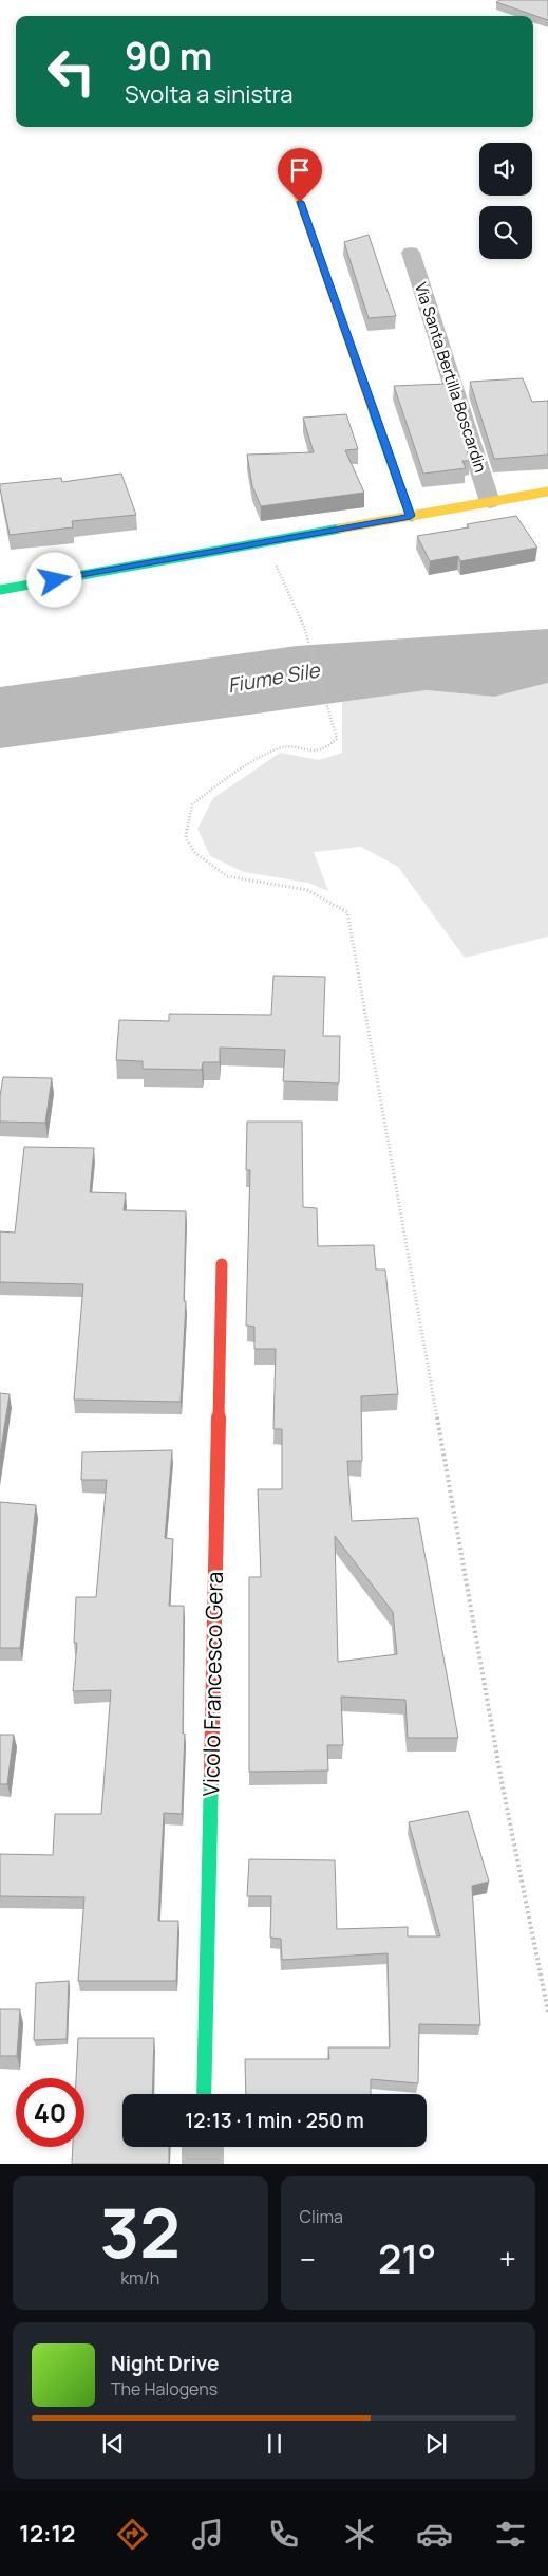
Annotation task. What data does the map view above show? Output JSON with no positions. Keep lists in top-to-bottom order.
{
  "streets": {
    "street": ["Via Santa Bertilla Boscardin", "Vicolo Francesco Gera"]
  },
  "water": ["Fiume Sile"],
  "page": {
    "turn": ["90 m", "Svolta a sinistra"],
    "limit": "40",
    "trip": "12:13 · 1 min · 250 m",
    "tile": [
      ["32", "km/h"],
      "Clima"
    ],
    "heat": ["−", "21°", "+"],
    "song": ["Night Drive", "The Halogens"],
    "tabs": "12:12"
  }
}
